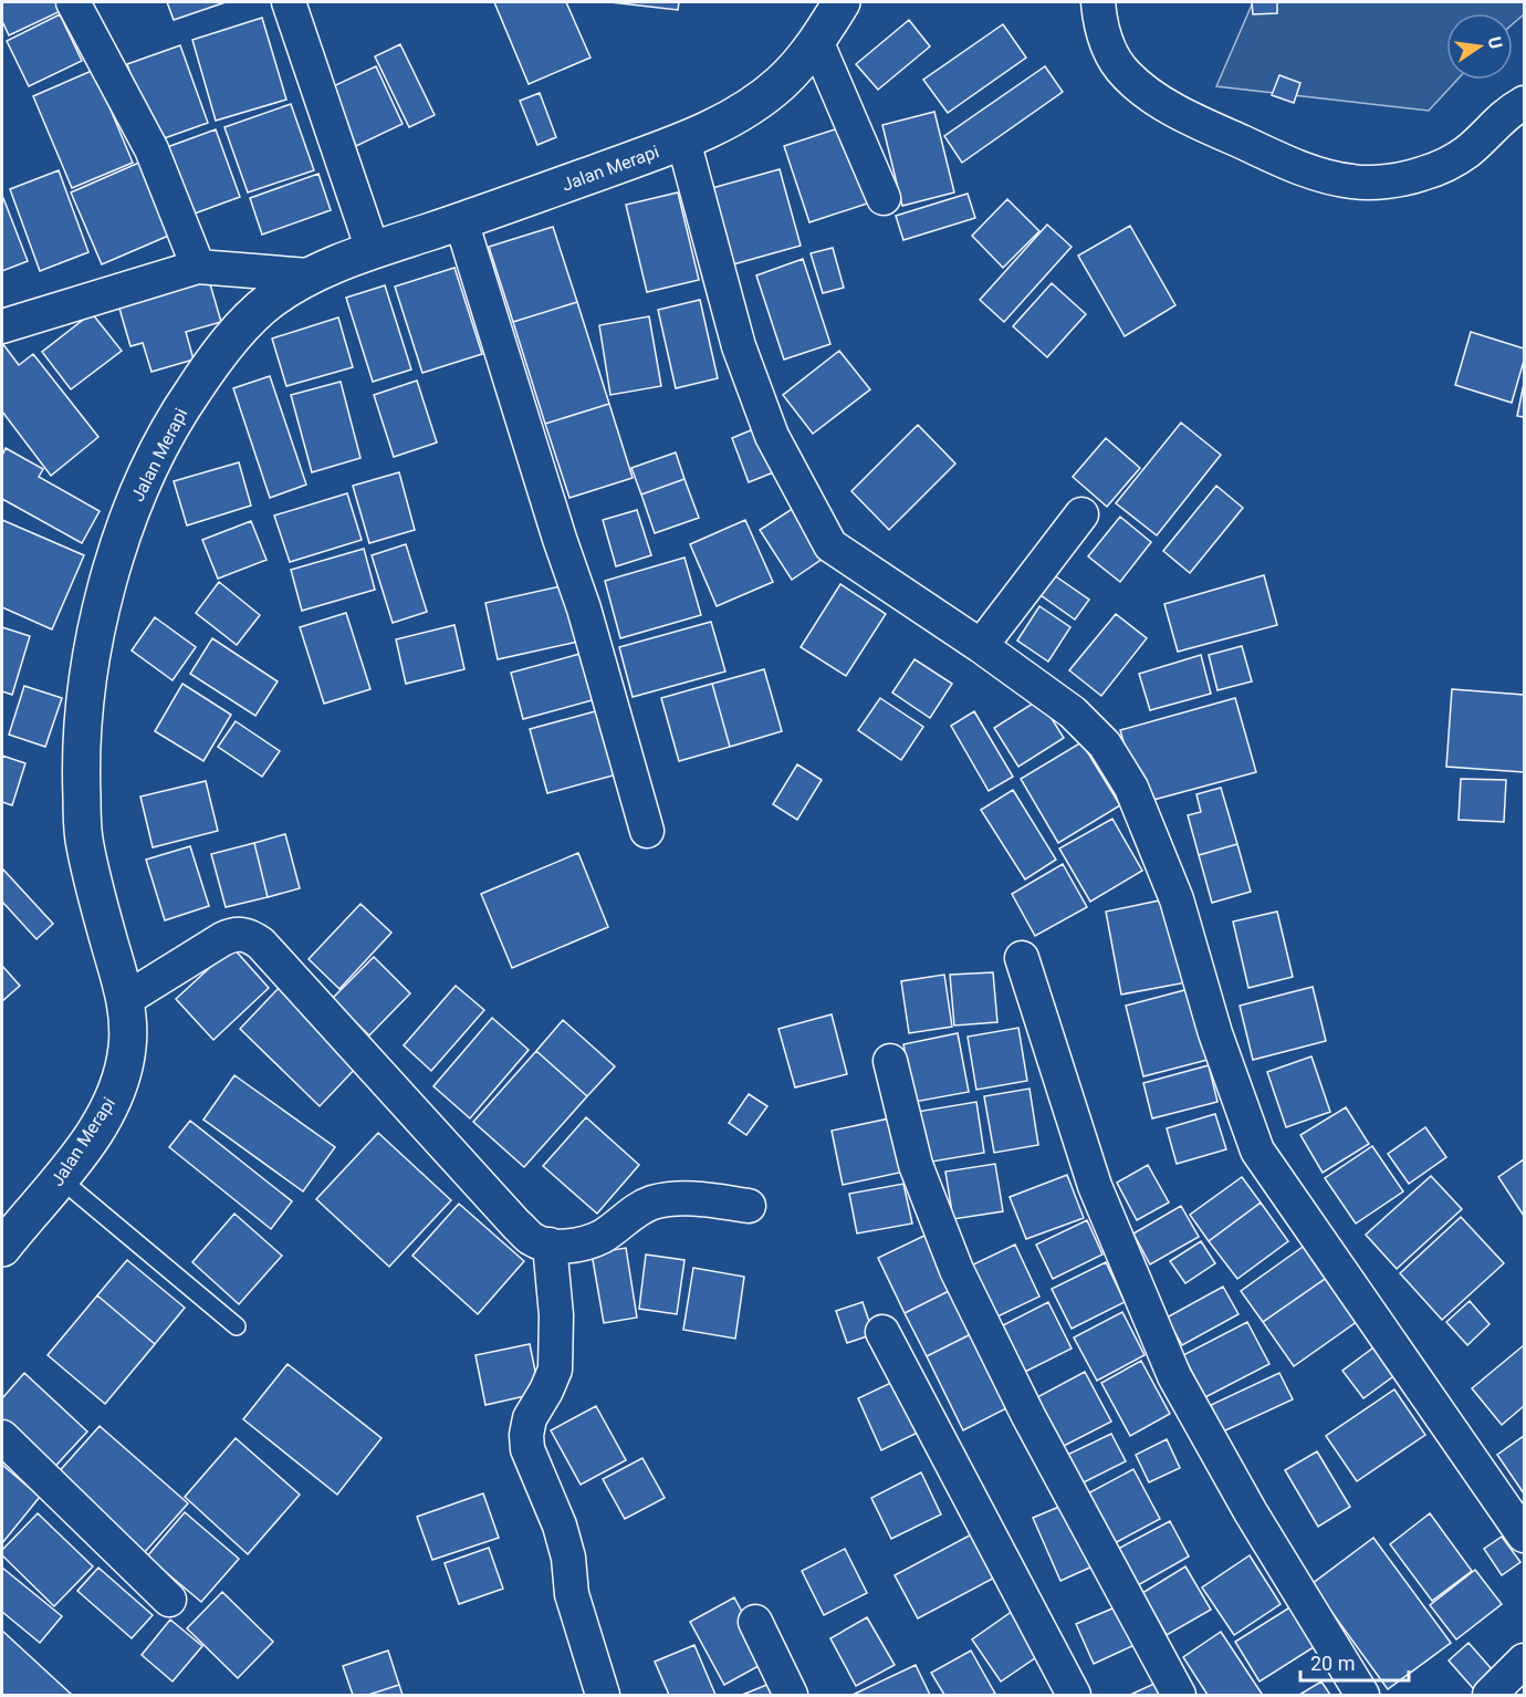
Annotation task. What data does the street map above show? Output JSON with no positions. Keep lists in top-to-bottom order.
{
  "streets": {
    "main road": ["Jalan Merapi"]
  },
  "scale_bar": "20 m",
  "north": "right"
}
